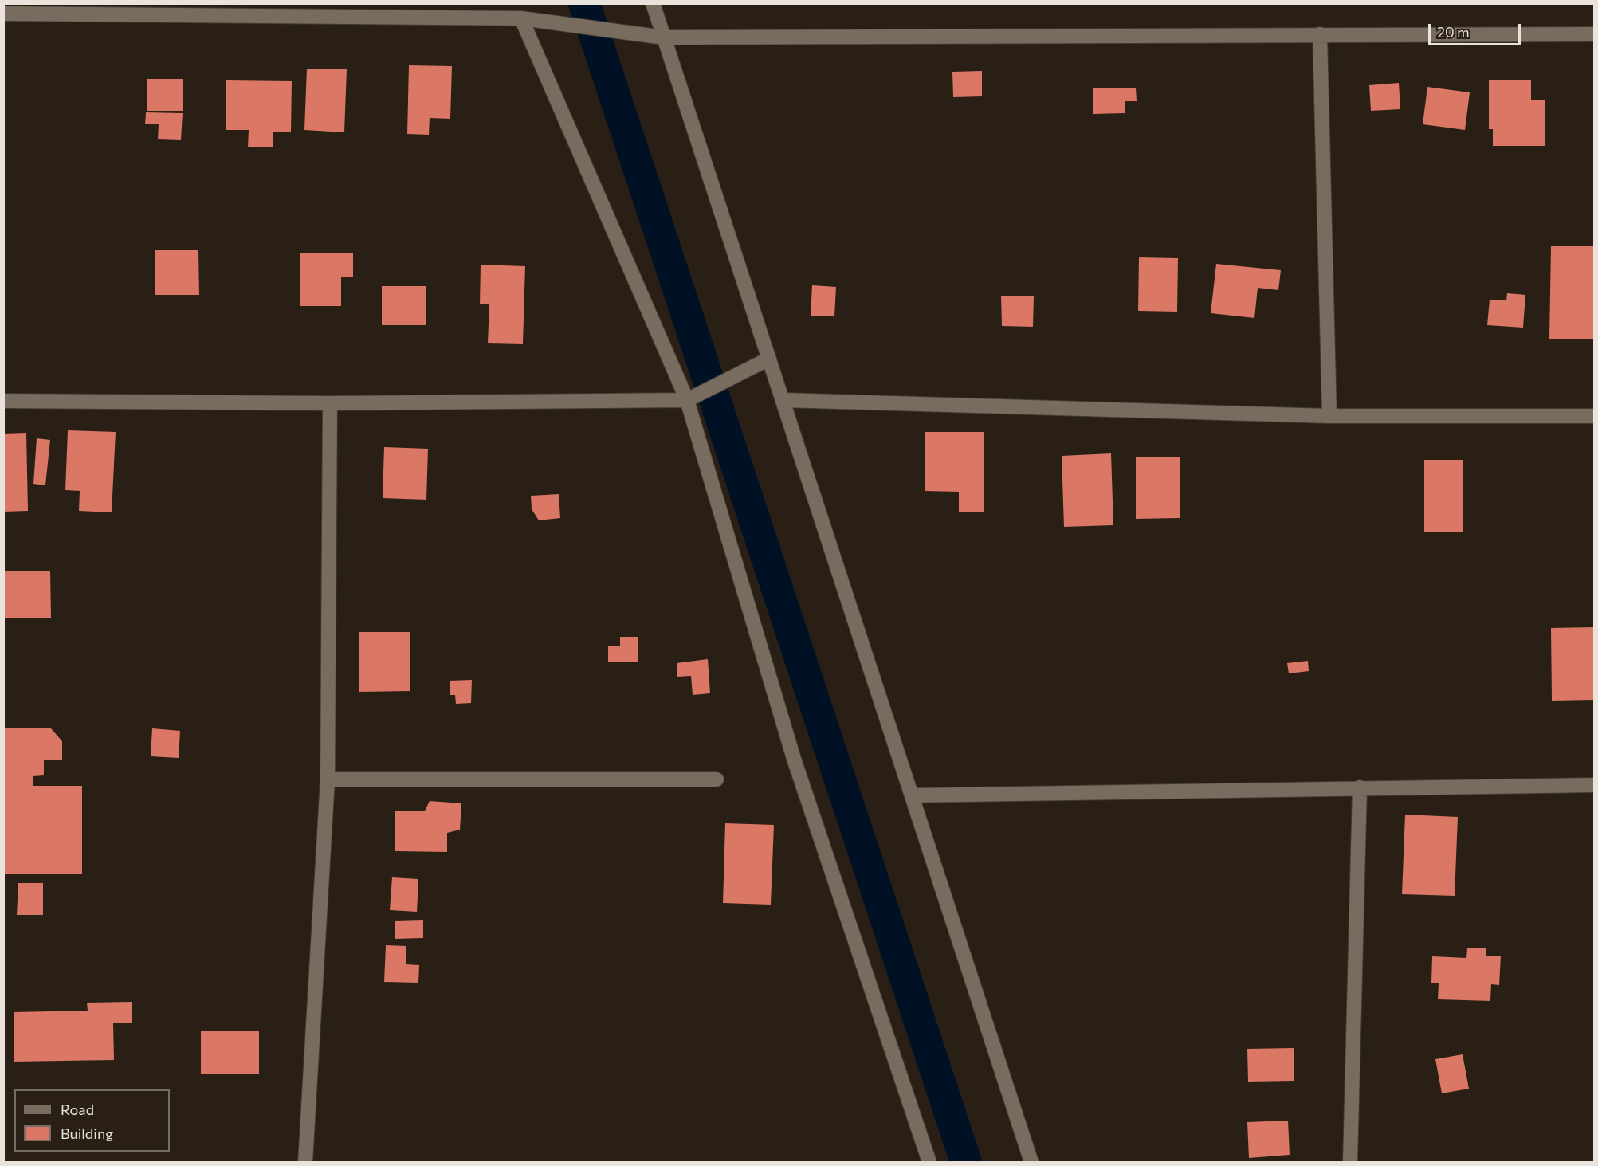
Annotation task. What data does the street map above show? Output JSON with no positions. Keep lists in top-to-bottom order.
{
  "legend": ["Road", "Building"],
  "scale_bar": "20 m"
}
